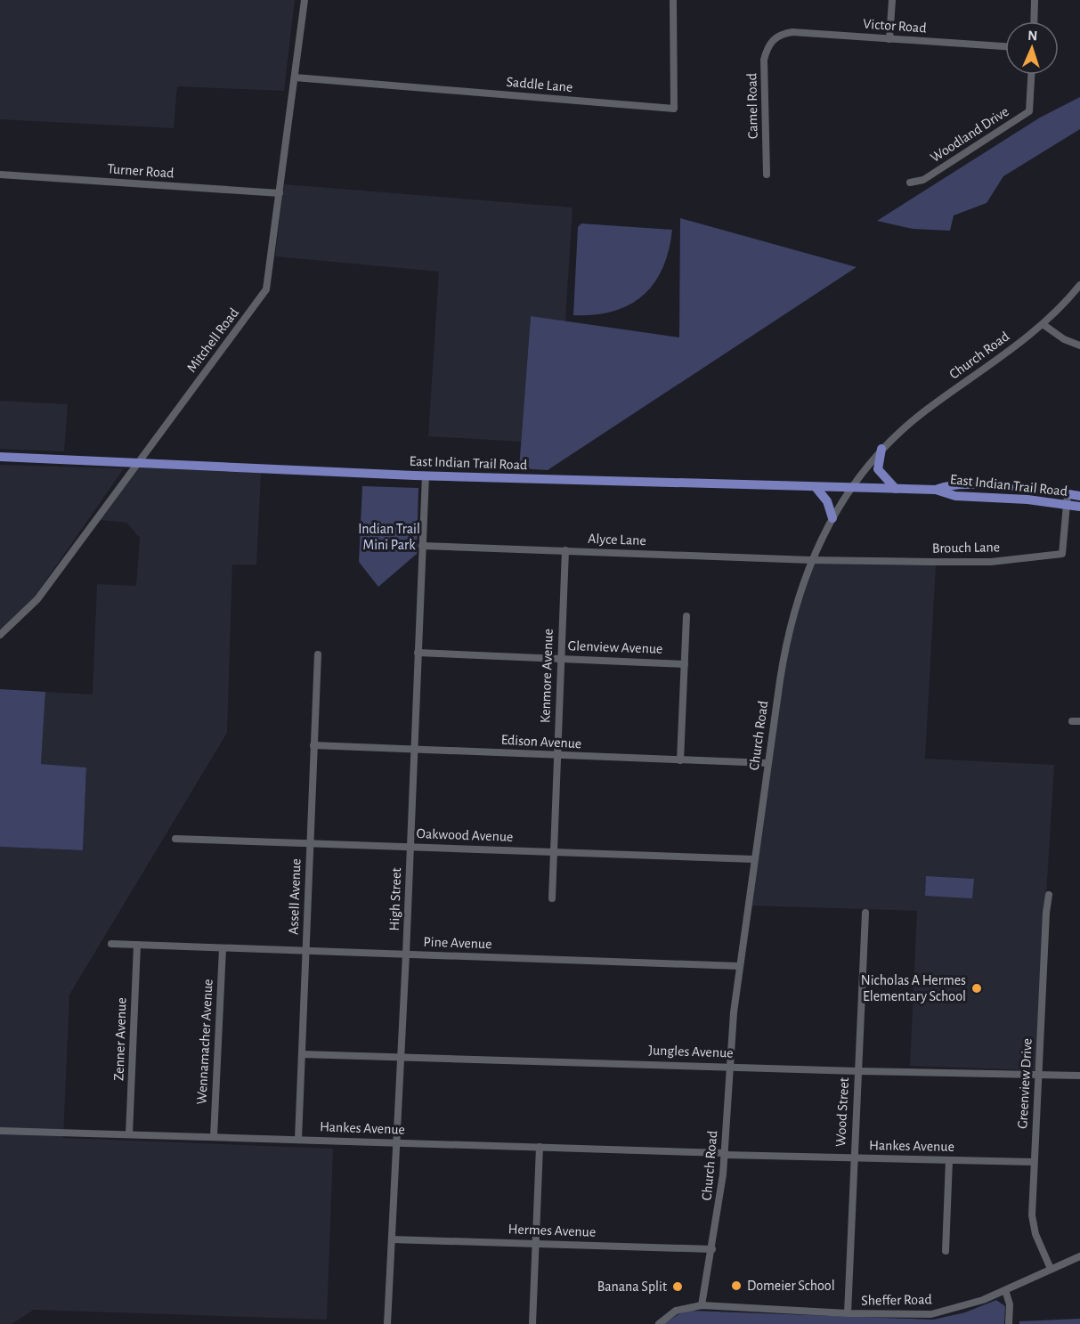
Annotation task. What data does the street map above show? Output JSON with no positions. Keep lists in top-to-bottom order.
{
  "streets": {
    "main road": ["East Indian Trail Road"],
    "street": [
      "Victor Road",
      "Saddle Lane",
      "Camel Road",
      "Woodland Drive",
      "Turner Road",
      "Mitchell Road",
      "Church Road",
      "Alyce Lane",
      "Brouch Lane",
      "Glenview Avenue",
      "Kenmore Avenue",
      "Edison Avenue",
      "Oakwood Avenue",
      "Assell Avenue",
      "High Street",
      "Pine Avenue",
      "Zenner Avenue",
      "Wennamacher Avenue",
      "Jungles Avenue",
      "Greenview Drive",
      "Wood Street",
      "Hankes Avenue",
      "Hermes Avenue",
      "Sheffer Road"
    ]
  },
  "crossings": [
    ["Victor Road", "Camel Road"],
    ["Saddle Lane", "Mitchell Road"],
    ["Turner Road", "Mitchell Road"],
    ["Mitchell Road", "East Indian Trail Road"],
    ["Church Road", "East Indian Trail Road"],
    ["Church Road", "Alyce Lane"],
    ["Church Road", "Brouch Lane"],
    ["Church Road", "Edison Avenue"],
    ["Church Road", "Oakwood Avenue"],
    ["Church Road", "Pine Avenue"],
    ["Church Road", "Jungles Avenue"],
    ["Church Road", "Hankes Avenue"],
    ["Church Road", "Hermes Avenue"],
    ["Church Road", "Sheffer Road"],
    ["East Indian Trail Road", "Brouch Lane"],
    ["East Indian Trail Road", "High Street"],
    ["Alyce Lane", "Brouch Lane"],
    ["Alyce Lane", "Kenmore Avenue"],
    ["Alyce Lane", "High Street"],
    ["Glenview Avenue", "Kenmore Avenue"],
    ["Glenview Avenue", "High Street"],
    ["Kenmore Avenue", "Edison Avenue"],
    ["Kenmore Avenue", "Oakwood Avenue"],
    ["Edison Avenue", "Assell Avenue"],
    ["Edison Avenue", "High Street"],
    ["Oakwood Avenue", "Assell Avenue"],
    ["Oakwood Avenue", "High Street"],
    ["Assell Avenue", "Pine Avenue"],
    ["Assell Avenue", "Jungles Avenue"],
    ["Assell Avenue", "Hankes Avenue"],
    ["High Street", "Pine Avenue"],
    ["High Street", "Jungles Avenue"],
    ["High Street", "Hankes Avenue"],
    ["High Street", "Hermes Avenue"],
    ["Pine Avenue", "Zenner Avenue"],
    ["Pine Avenue", "Wennamacher Avenue"],
    ["Zenner Avenue", "Hankes Avenue"],
    ["Wennamacher Avenue", "Hankes Avenue"],
    ["Jungles Avenue", "Greenview Drive"],
    ["Jungles Avenue", "Wood Street"],
    ["Greenview Drive", "Hankes Avenue"],
    ["Greenview Drive", "Sheffer Road"],
    ["Wood Street", "Hankes Avenue"],
    ["Wood Street", "Sheffer Road"]
  ],
  "parks": ["Indian Trail Mini Park"],
  "places": ["Nicholas A Hermes Elementary School", "Domeier School", "Banana Split"],
  "north": "top"
}
